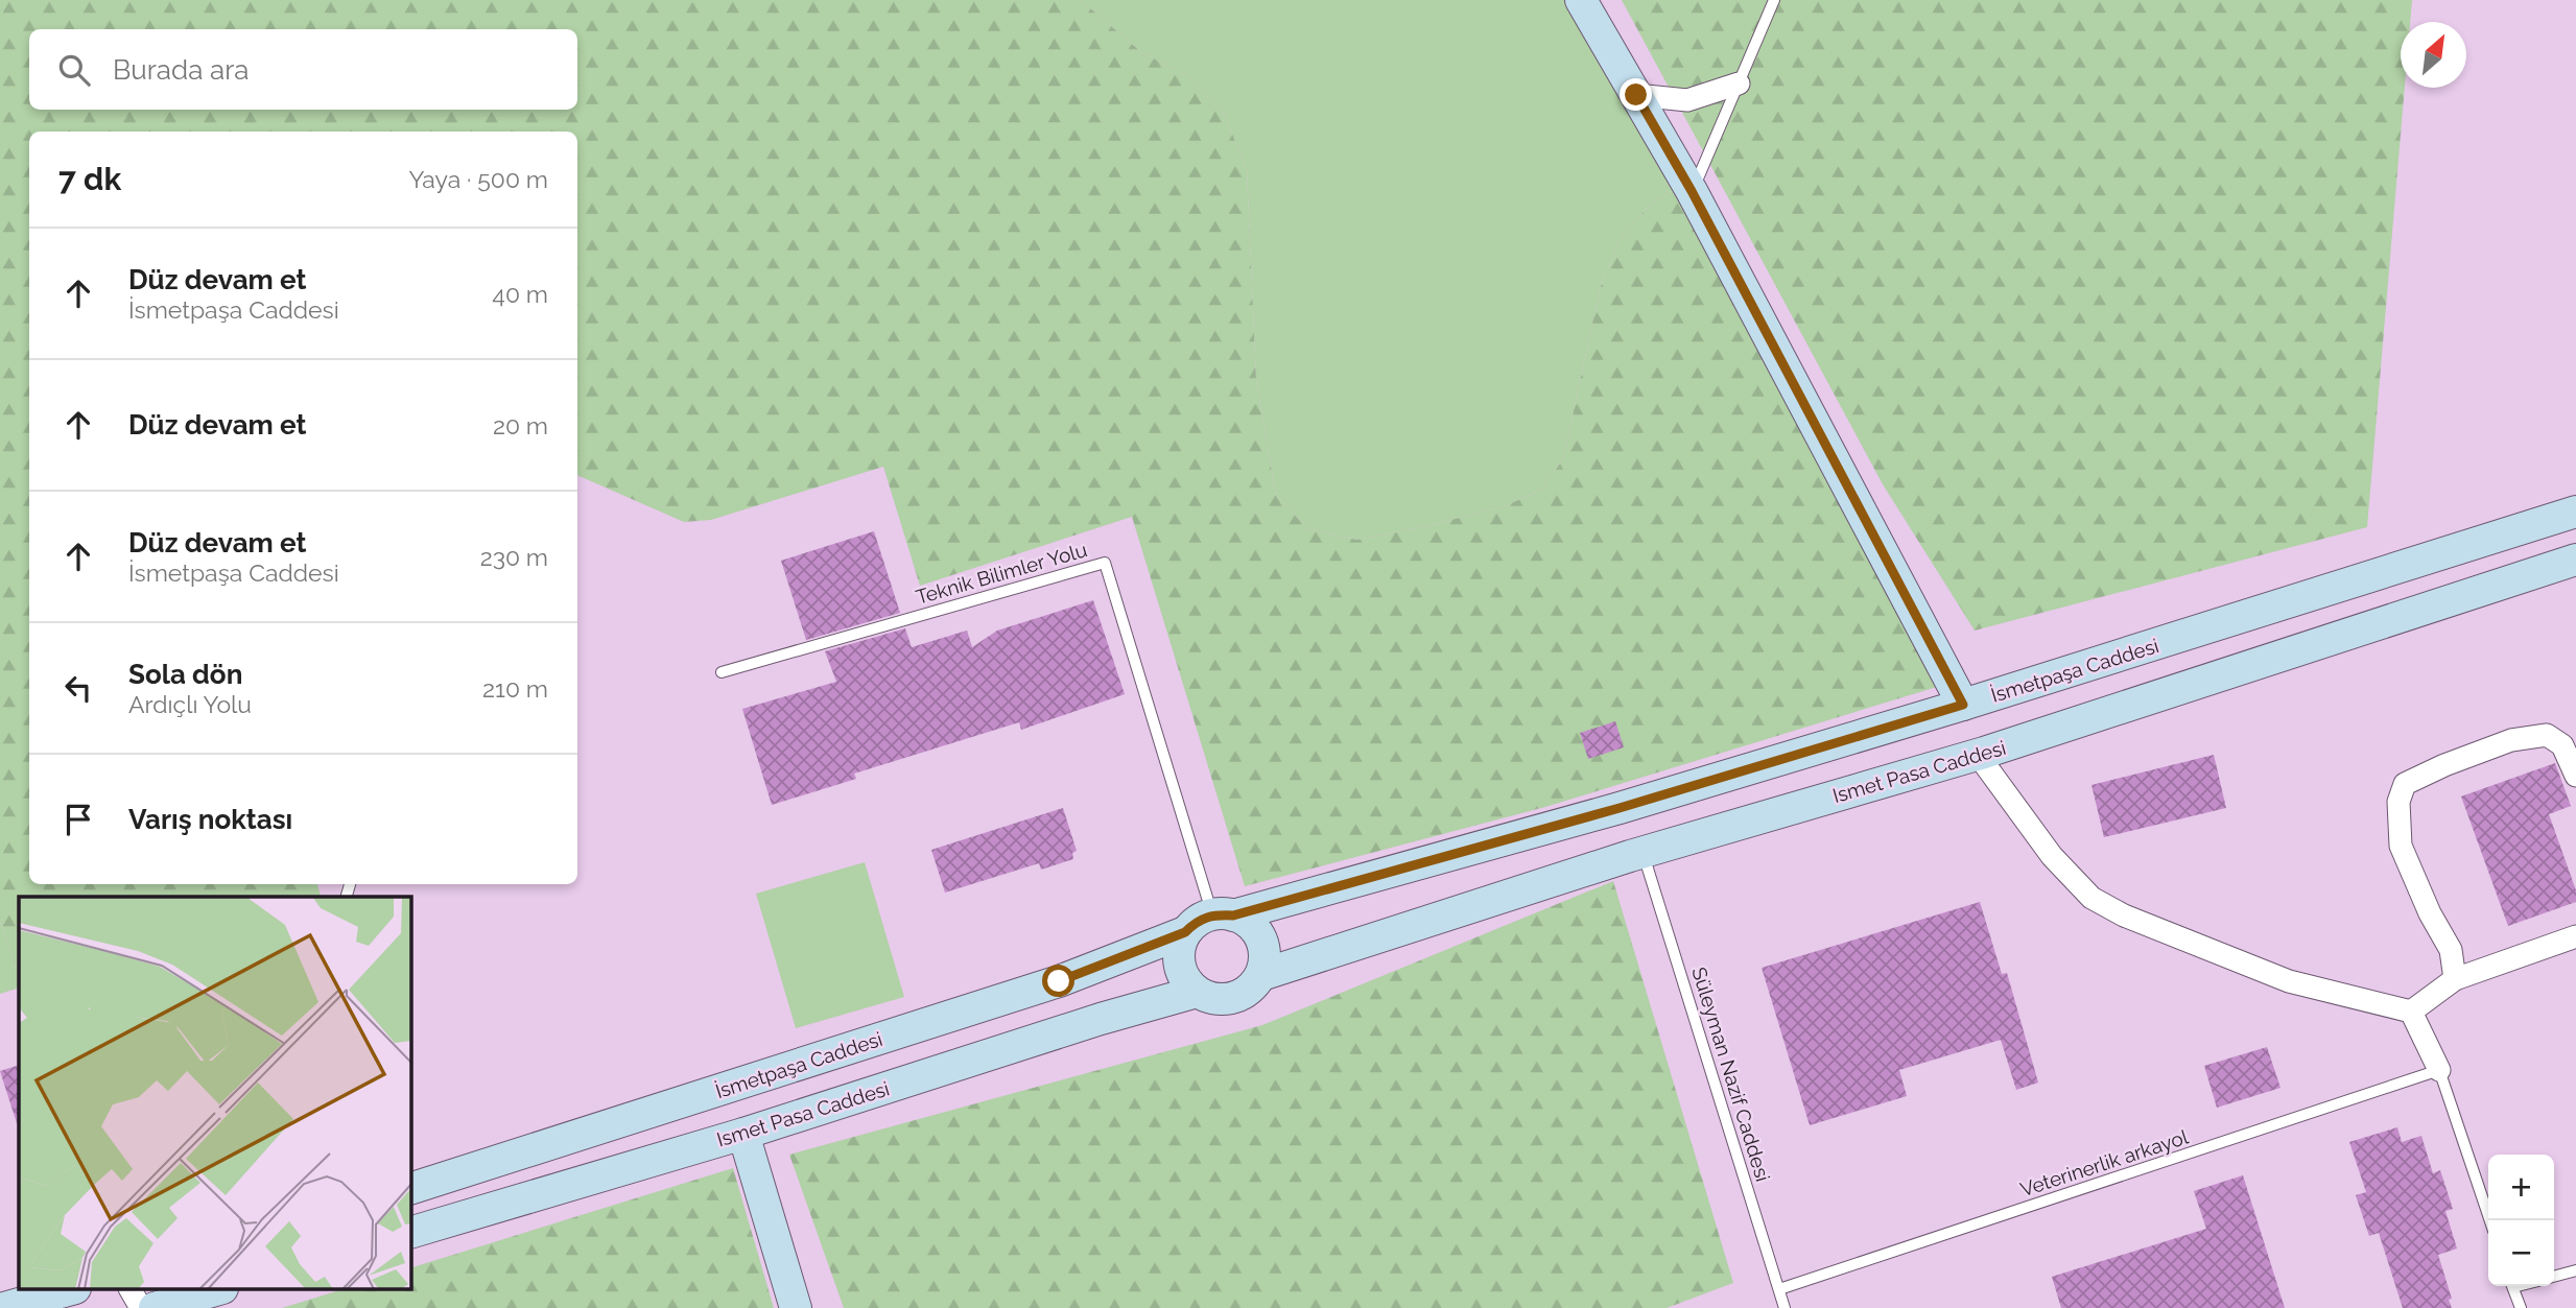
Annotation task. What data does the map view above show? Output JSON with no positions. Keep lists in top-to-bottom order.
{
  "streets": {
    "main road": ["İsmetpaşa Caddesi", "Ismet Pasa Caddesi"],
    "lane": ["Teknik Bilimler Yolu", "Süleyman Nazif Caddesi", "Veterinerlik arkayol"]
  },
  "crossings": [
    ["Teknik Bilimler Yolu", "İsmetpaşa Caddesi"],
    ["Teknik Bilimler Yolu", "Ismet Pasa Caddesi"],
    ["İsmetpaşa Caddesi", "Ismet Pasa Caddesi"],
    ["Ismet Pasa Caddesi", "Süleyman Nazif Caddesi"],
    ["Süleyman Nazif Caddesi", "Veterinerlik arkayol"]
  ],
  "north": "top right",
  "page": {
    "search": "Burada ara",
    "heading": ["7 dk", "Yaya · 500 m"],
    "list": [
      ["Düz devam et", "İsmetpaşa Caddesi", "40 m"],
      ["Düz devam et", "20 m"],
      ["Düz devam et", "İsmetpaşa Caddesi", "230 m"],
      ["Sola dön", "Ardıçlı Yolu", "210 m"],
      "Varış noktası"
    ],
    "map_buttons": ["+", "−"]
  }
}
